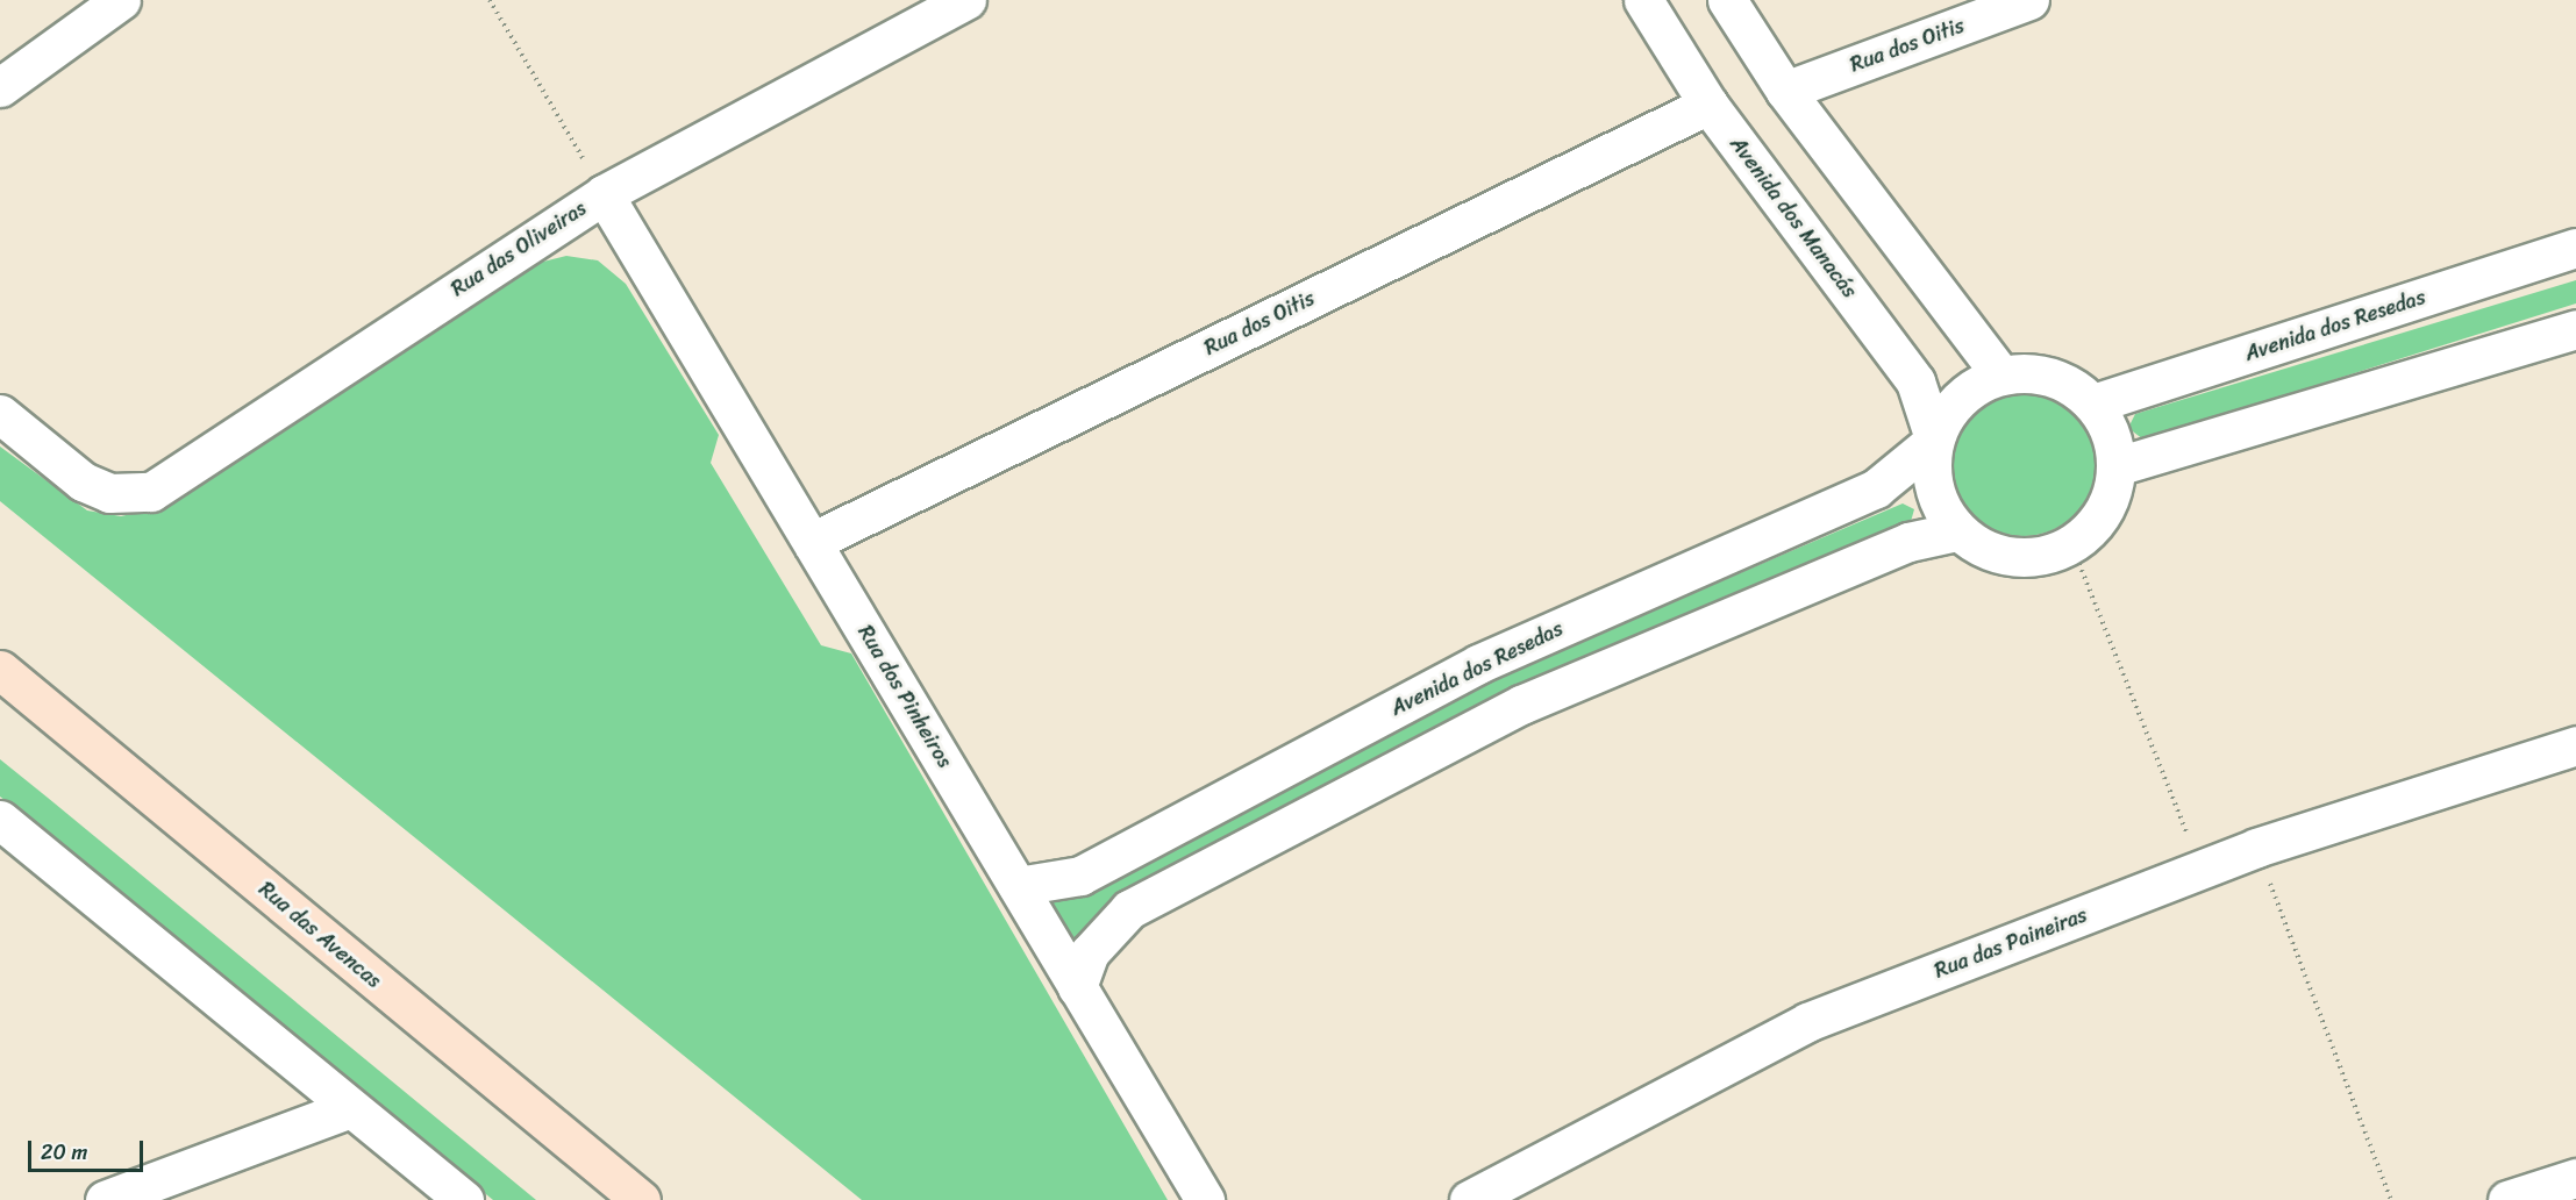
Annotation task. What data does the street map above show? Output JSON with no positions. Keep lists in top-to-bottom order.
{
  "streets": {
    "street": [
      "Rua dos Oitis",
      "Avenida dos Manacás",
      "Rua das Oliveiras",
      "Avenida dos Resedas",
      "Rua dos Pinheiros",
      "Rua das Avencas",
      "Rua das Paineiras"
    ]
  },
  "crossings": [
    ["Rua dos Oitis", "Avenida dos Manacás"],
    ["Rua dos Oitis", "Rua dos Pinheiros"],
    ["Avenida dos Manacás", "Avenida dos Resedas"],
    ["Rua das Oliveiras", "Rua dos Pinheiros"],
    ["Avenida dos Resedas", "Rua dos Pinheiros"]
  ],
  "scale_bar": "20 m"
}
